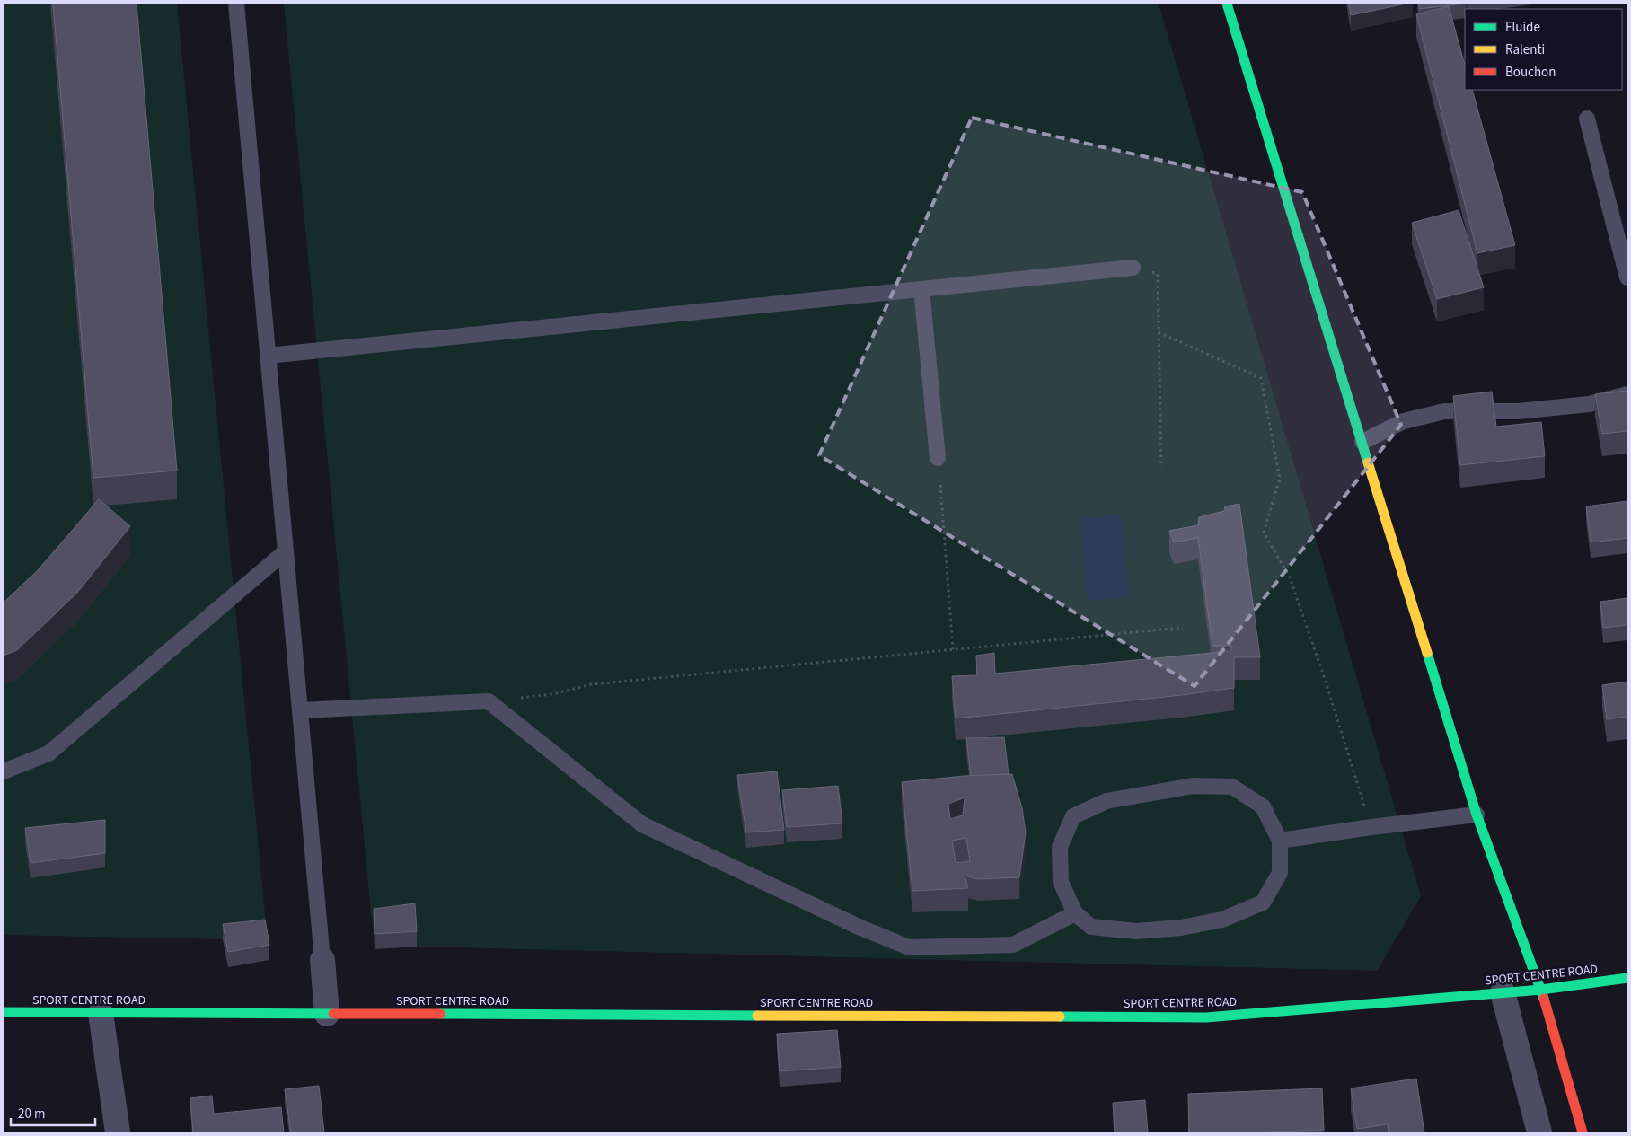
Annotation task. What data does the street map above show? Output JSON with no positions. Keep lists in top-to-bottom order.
{
  "streets": {
    "street": ["SPORT CENTRE ROAD"]
  },
  "legend": ["Fluide", "Ralenti", "Bouchon"],
  "scale_bar": "20 m"
}
